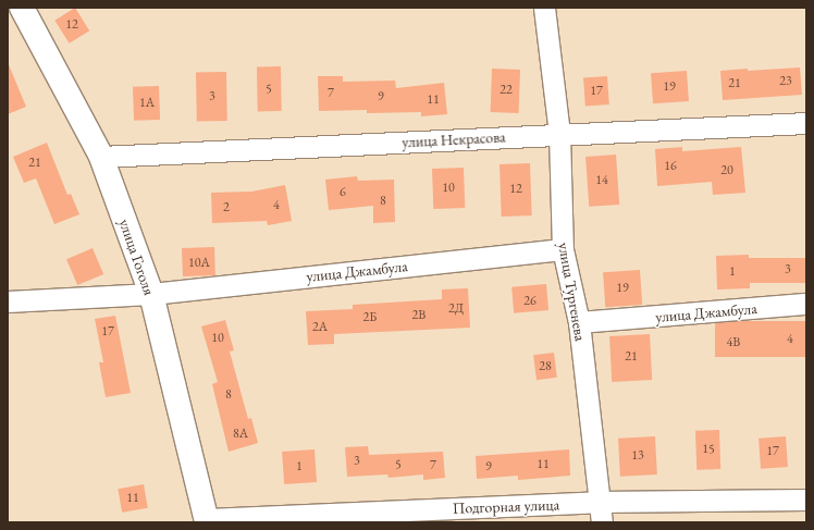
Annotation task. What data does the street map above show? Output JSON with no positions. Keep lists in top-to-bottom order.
{
  "streets": {
    "street": [
      "улица Некрасова",
      "улица Гоголя",
      "улица Джамбула",
      "улица Тургенева",
      "Подгорная улица"
    ]
  },
  "crossings": [
    ["улица Некрасова", "улица Гоголя"],
    ["улица Некрасова", "улица Тургенева"],
    ["улица Гоголя", "улица Джамбула"],
    ["улица Гоголя", "Подгорная улица"],
    ["улица Джамбула", "улица Тургенева"],
    ["улица Тургенева", "Подгорная улица"]
  ],
  "house_numbers": [
    "12",
    "23",
    "21",
    "19",
    "5",
    "22",
    "17",
    "7",
    "3",
    "9",
    "11",
    "1А",
    "21",
    "16",
    "20",
    "14",
    "10",
    "12",
    "6",
    "8",
    "4",
    "2",
    "10А",
    "3",
    "1",
    "19",
    "26",
    "2Д",
    "2В",
    "2Б",
    "2А",
    "17",
    "10",
    "4",
    "4В",
    "21",
    "28",
    "8",
    "8А",
    "15",
    "17",
    "13",
    "3",
    "5",
    "11",
    "7",
    "1",
    "9",
    "11"
  ]
}
